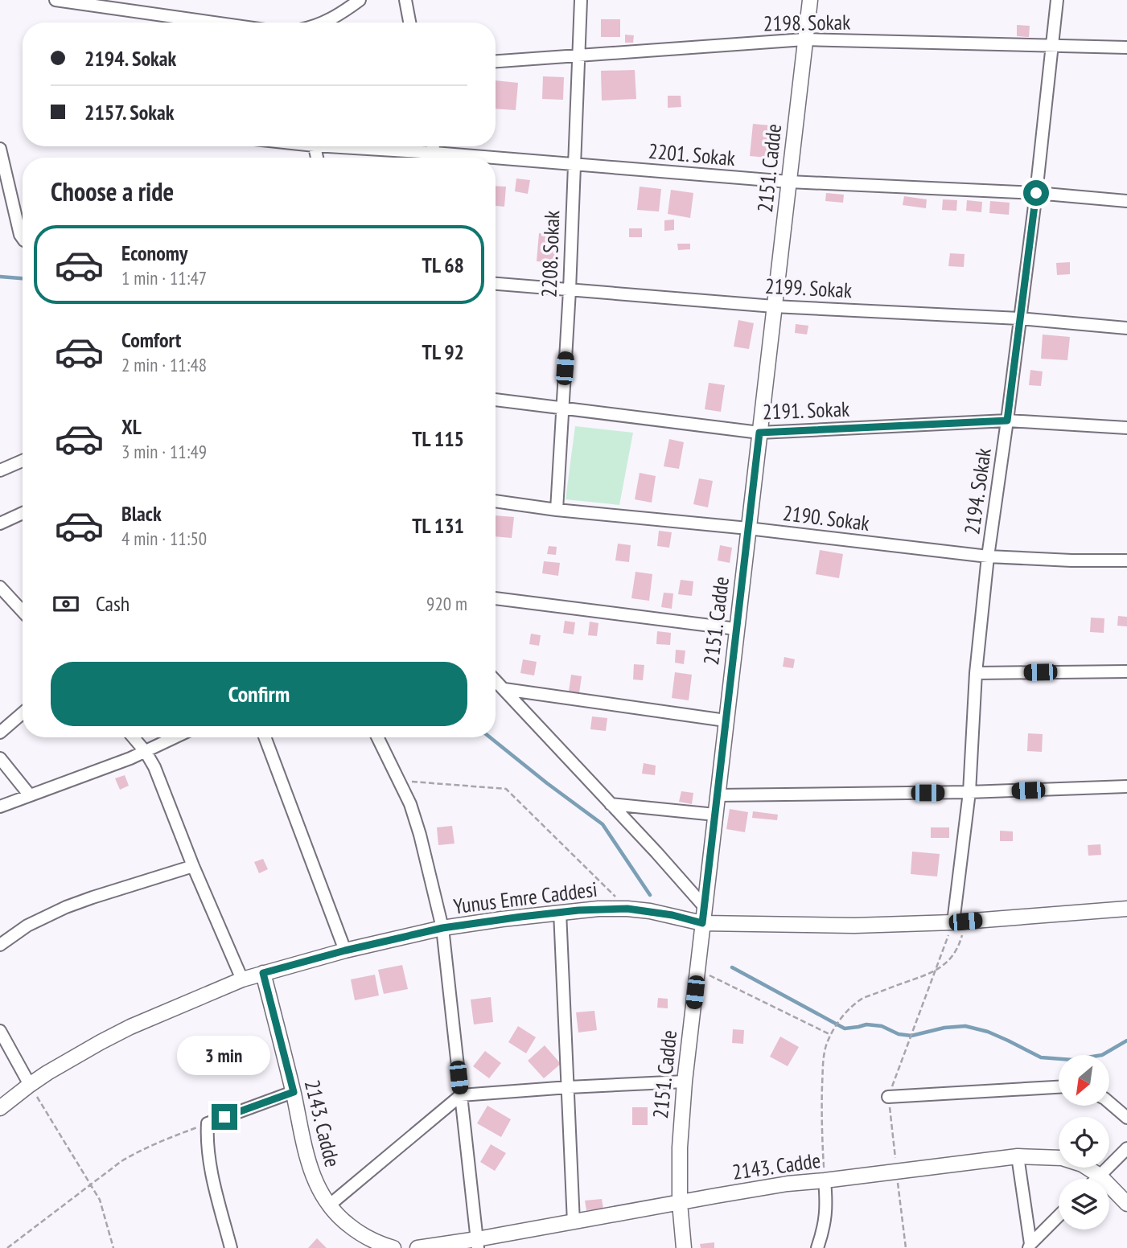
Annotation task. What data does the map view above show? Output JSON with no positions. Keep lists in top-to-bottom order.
{
  "streets": {
    "street": [
      "2198. Sokak",
      "2201. Sokak",
      "2151. Cadde",
      "2208. Sokak",
      "2199. Sokak",
      "2191. Sokak",
      "2194. Sokak",
      "2190. Sokak",
      "Yunus Emre Caddesi",
      "2143. Cadde"
    ]
  },
  "crossings": [
    ["2198. Sokak", "2151. Cadde"],
    ["2198. Sokak", "2208. Sokak"],
    ["2198. Sokak", "2194. Sokak"],
    ["2201. Sokak", "2151. Cadde"],
    ["2201. Sokak", "2208. Sokak"],
    ["2201. Sokak", "2194. Sokak"],
    ["2151. Cadde", "2199. Sokak"],
    ["2151. Cadde", "2191. Sokak"],
    ["2151. Cadde", "2190. Sokak"],
    ["2151. Cadde", "Yunus Emre Caddesi"],
    ["2151. Cadde", "2143. Cadde"],
    ["2208. Sokak", "2199. Sokak"],
    ["2208. Sokak", "2191. Sokak"],
    ["2208. Sokak", "2190. Sokak"],
    ["2199. Sokak", "2194. Sokak"],
    ["2191. Sokak", "2194. Sokak"],
    ["2194. Sokak", "2190. Sokak"],
    ["2194. Sokak", "Yunus Emre Caddesi"],
    ["Yunus Emre Caddesi", "2143. Cadde"]
  ],
  "north": "bottom left",
  "page": {
    "banner": ["2194. Sokak", "2157. Sokak"],
    "heading": "Choose a ride",
    "list": [
      {
        "name": "Economy",
        "note": "1 min · 11:47",
        "value": "TL 68"
      },
      {
        "name": "Comfort",
        "note": "2 min · 11:48",
        "value": "TL 92"
      },
      {
        "name": "XL",
        "note": "3 min · 11:49",
        "value": "TL 115"
      },
      {
        "name": "Black",
        "note": "4 min · 11:50",
        "value": "TL 131"
      }
    ],
    "pay": ["Cash", "920 m"],
    "buttons": "Confirm",
    "bubble": "3 min"
  }
}
